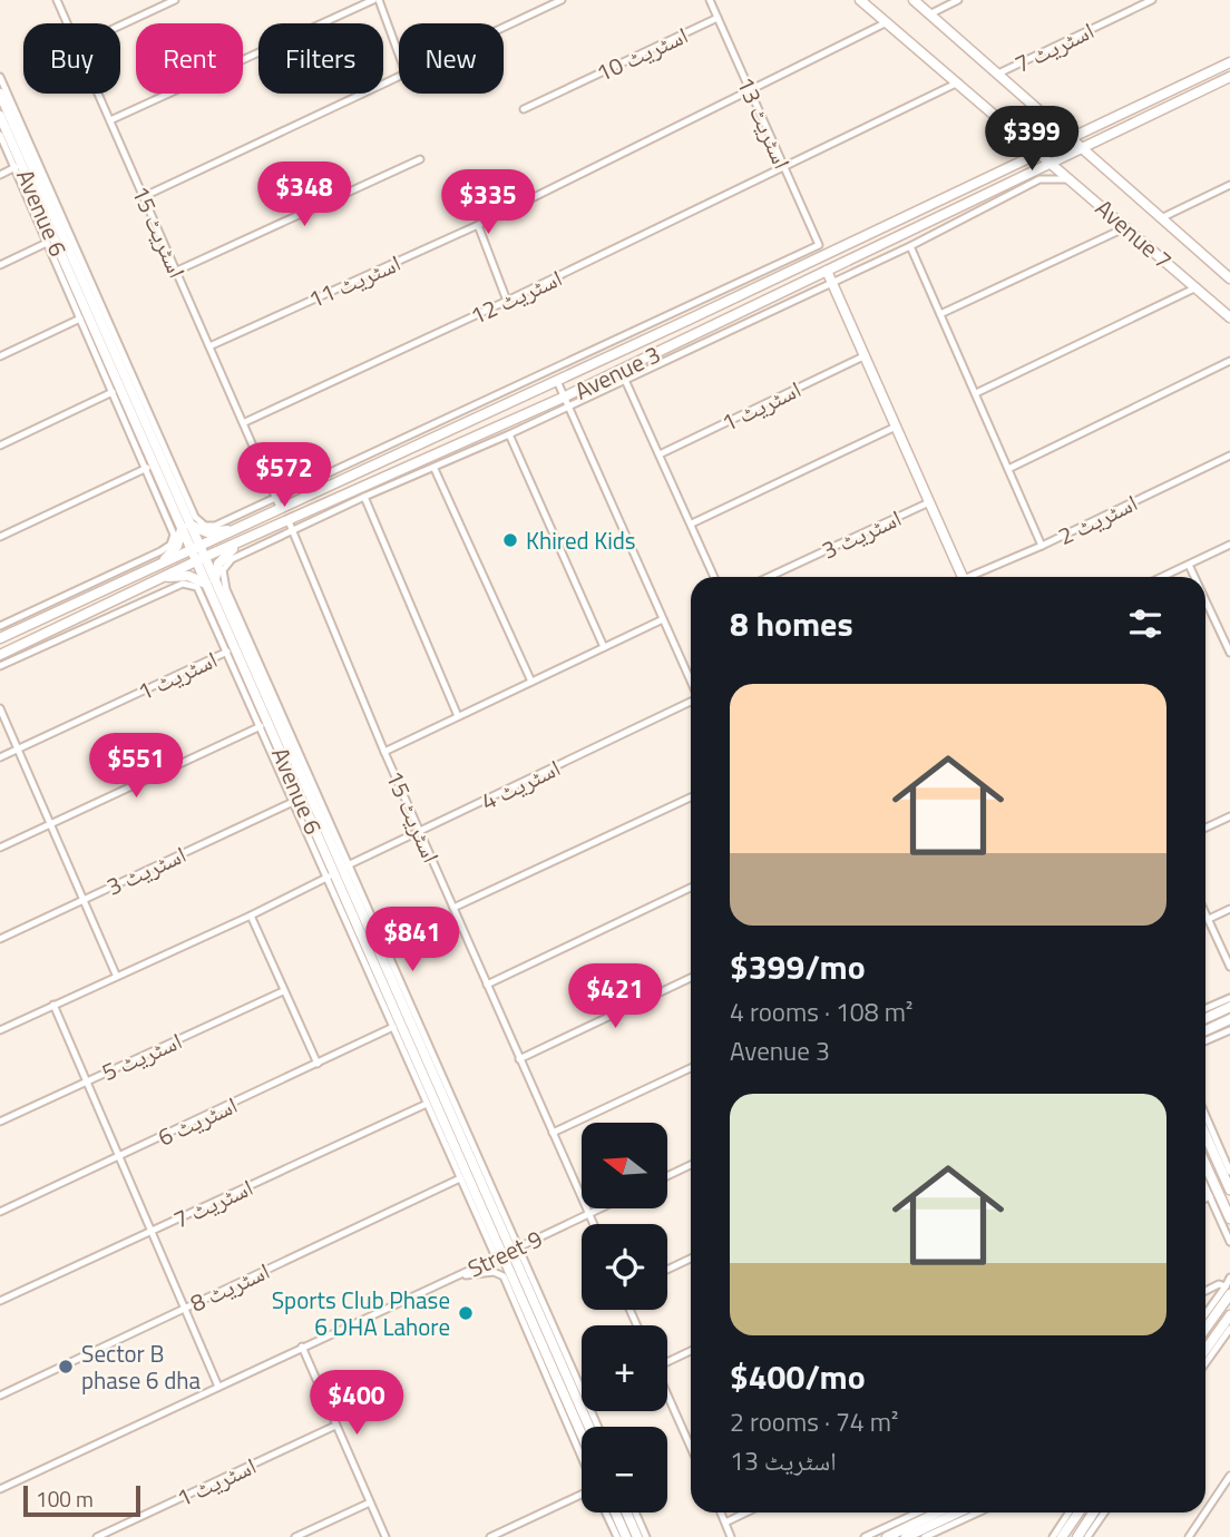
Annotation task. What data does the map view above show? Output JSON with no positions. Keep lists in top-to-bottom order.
{
  "streets": {
    "main road": ["Avenue 6", "Avenue 7", "Avenue 3"],
    "street": [
      "اسٹریٹ 7",
      "اسٹریٹ 10",
      "اسٹریٹ 13",
      "اسٹریٹ 15",
      "اسٹریٹ 11",
      "اسٹریٹ 12",
      "اسٹریٹ 1",
      "اسٹریٹ 2",
      "اسٹریٹ 3",
      "اسٹریٹ 4",
      "اسٹریٹ 5",
      "اسٹریٹ 6",
      "Street 9",
      "اسٹریٹ 8"
    ]
  },
  "crossings": [
    ["اسٹریٹ 7", "Avenue 7"],
    ["اسٹریٹ 10", "اسٹریٹ 13"],
    ["اسٹریٹ 13", "اسٹریٹ 15"],
    ["اسٹریٹ 13", "اسٹریٹ 11"],
    ["اسٹریٹ 13", "اسٹریٹ 12"],
    ["اسٹریٹ 13", "Avenue 3"],
    ["Avenue 6", "Avenue 3"],
    ["Avenue 6", "اسٹریٹ 4"],
    ["Avenue 6", "Street 9"],
    ["اسٹریٹ 15", "اسٹریٹ 11"],
    ["اسٹریٹ 15", "اسٹریٹ 12"],
    ["اسٹریٹ 15", "Avenue 3"],
    ["اسٹریٹ 15", "اسٹریٹ 4"],
    ["اسٹریٹ 15", "Street 9"],
    ["Avenue 7", "اسٹریٹ 11"],
    ["Avenue 7", "اسٹریٹ 12"],
    ["Avenue 7", "Avenue 3"]
  ],
  "places": ["Khired Kids", "Sports Club Phase 6 DHA Lahore", "Sector B phase 6 dha"],
  "scale_bar": "100 m",
  "north": "left",
  "page": {
    "chip": [
      "Buy",
      "Rent",
      "Filters",
      "New"
    ],
    "price": [
      "$399",
      "$348",
      "$335",
      "$572",
      "$551",
      "$841",
      "$421",
      "$400"
    ],
    "heading": "8 homes",
    "list": [
      {
        "name": "$399/mo",
        "note": "4 rooms · 108 m² · Avenue 3"
      },
      {
        "name": "$400/mo",
        "note": "2 rooms · 74 m² · اسٹریٹ 13"
      }
    ],
    "map_buttons": ["+", "−"],
    "scale": "100 m"
  }
}
